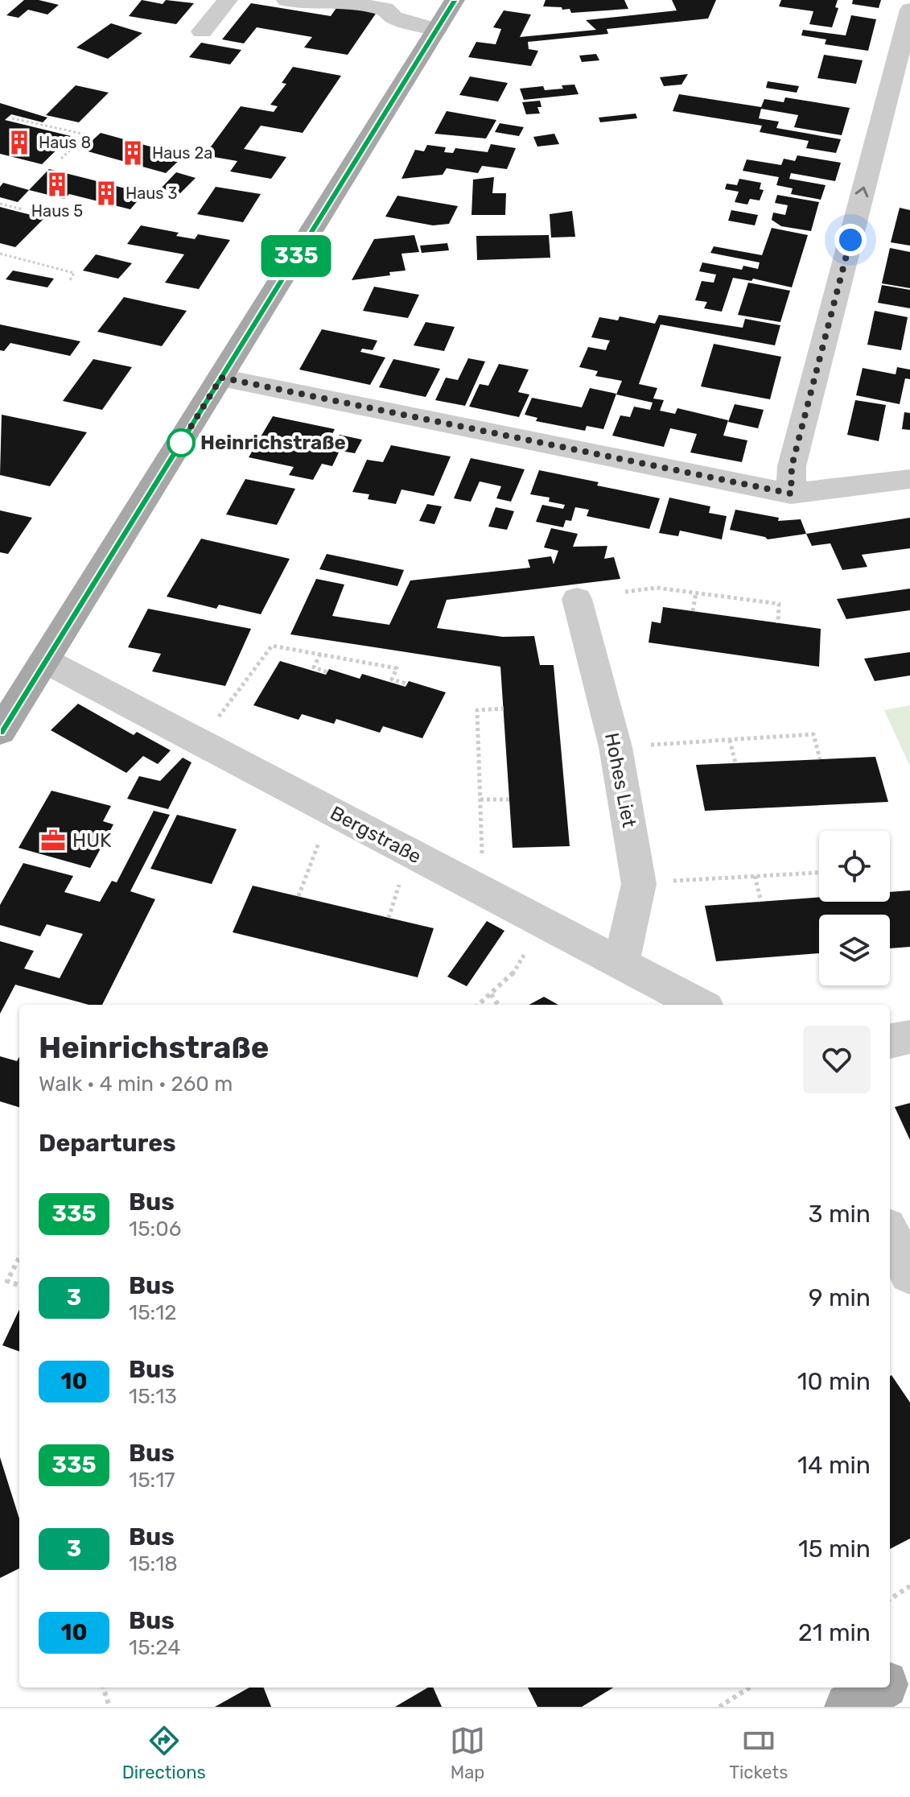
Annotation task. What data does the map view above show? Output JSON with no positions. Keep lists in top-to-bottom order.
{
  "streets": {
    "street": ["Hohes Liet", "Bergstraße"]
  },
  "crossings": [
    ["Hohes Liet", "Bergstraße"]
  ],
  "places": {
    "building": [
      "Haus 8",
      "Haus 2a",
      "Haus 5",
      "Haus 3"
    ],
    "other": ["Heinrichstraße"],
    "office": ["HUK"]
  },
  "lines": ["bus line 335"],
  "page": {
    "on_map": "335",
    "heading": [
      ["Heinrichstraße", "Walk · 4 min · 260 m"],
      "Departures"
    ],
    "list": [
      {
        "mark": "335",
        "name": "Bus",
        "note": "15:06",
        "value": "3 min"
      },
      {
        "mark": "3",
        "name": "Bus",
        "note": "15:12",
        "value": "9 min"
      },
      {
        "mark": "10",
        "name": "Bus",
        "note": "15:13",
        "value": "10 min"
      },
      {
        "mark": "335",
        "name": "Bus",
        "note": "15:17",
        "value": "14 min"
      },
      {
        "mark": "3",
        "name": "Bus",
        "note": "15:18",
        "value": "15 min"
      },
      {
        "mark": "10",
        "name": "Bus",
        "note": "15:24",
        "value": "21 min"
      }
    ],
    "tabs": ["Directions", "Map", "Tickets"]
  }
}
